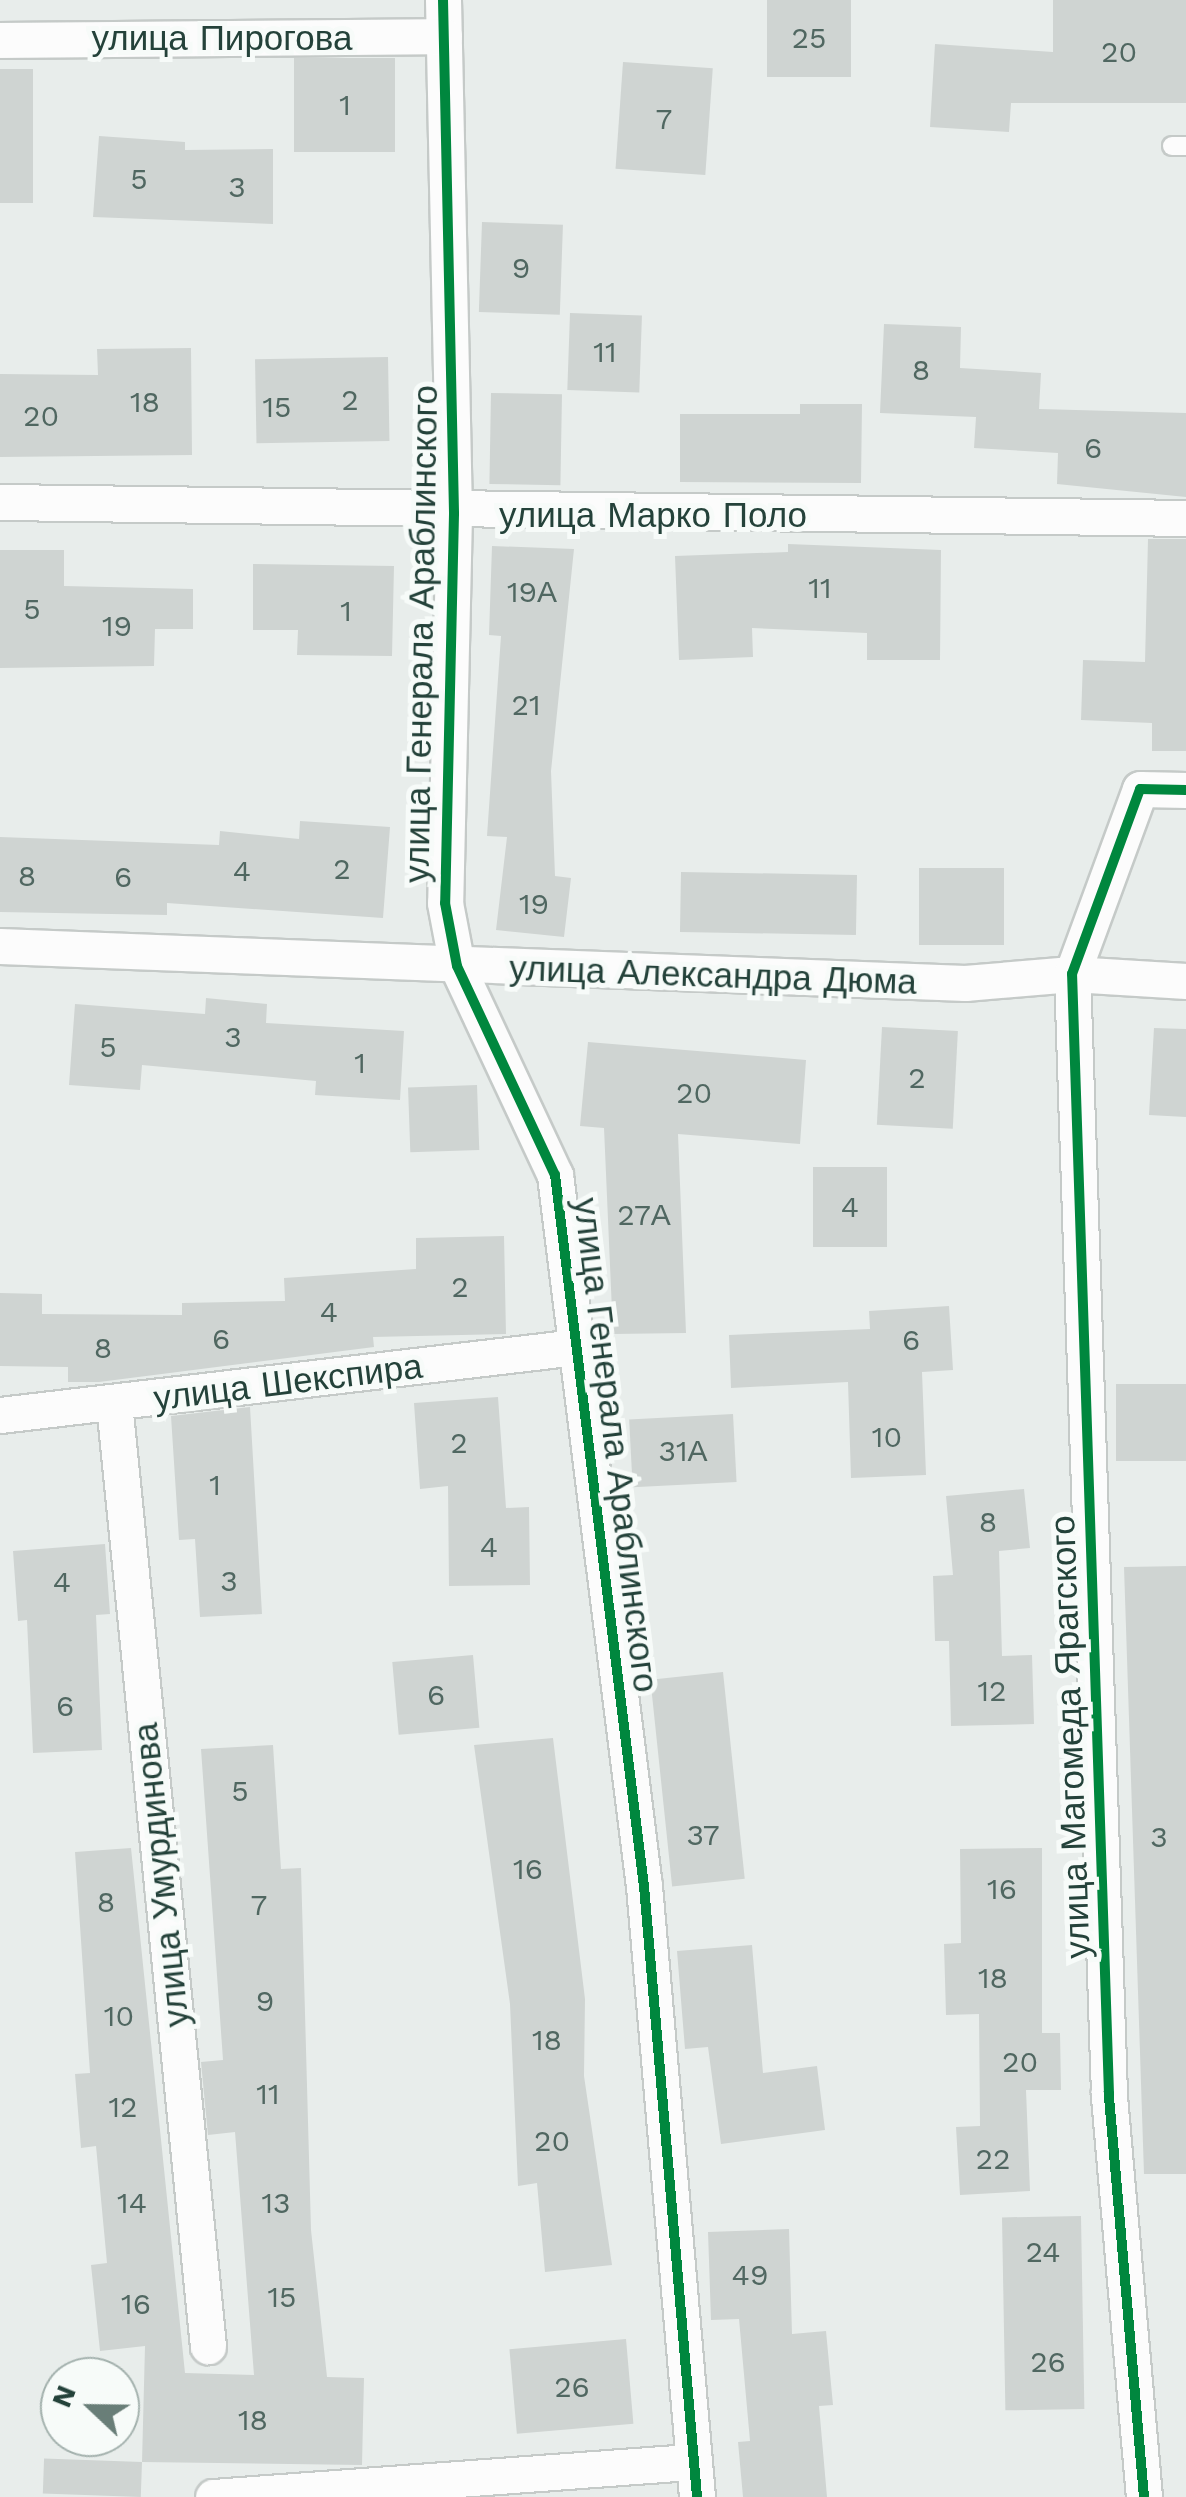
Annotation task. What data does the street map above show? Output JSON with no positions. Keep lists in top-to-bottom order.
{
  "streets": {
    "street": [
      "улица Пирогова",
      "улица Марко Поло",
      "улица Генерала Араблинского",
      "улица Александра Дюма",
      "улица Шекспира",
      "улица Магомеда Ярагского",
      "улица Умурдинова"
    ]
  },
  "crossings": [
    ["улица Пирогова", "улица Генерала Араблинского"],
    ["улица Марко Поло", "улица Генерала Араблинского"],
    ["улица Генерала Араблинского", "улица Александра Дюма"],
    ["улица Генерала Араблинского", "улица Шекспира"],
    ["улица Александра Дюма", "улица Магомеда Ярагского"],
    ["улица Шекспира", "улица Умурдинова"]
  ],
  "house_numbers": [
    "25",
    "20",
    "1",
    "7",
    "5",
    "3",
    "9",
    "11",
    "8",
    "2",
    "18",
    "15",
    "20",
    "6",
    "11",
    "19А",
    "5",
    "1",
    "19",
    "21",
    "2",
    "4",
    "8",
    "6",
    "19",
    "3",
    "5",
    "1",
    "2",
    "20",
    "4",
    "27А",
    "2",
    "4",
    "6",
    "6",
    "8",
    "10",
    "2",
    "31А",
    "1",
    "8",
    "4",
    "3",
    "4",
    "12",
    "6",
    "6",
    "5",
    "37",
    "3",
    "16",
    "16",
    "8",
    "7",
    "18",
    "9",
    "10",
    "18",
    "20",
    "11",
    "12",
    "20",
    "22",
    "14",
    "13",
    "24",
    "49",
    "15",
    "16",
    "26",
    "26",
    "18"
  ],
  "north": "left"
}
